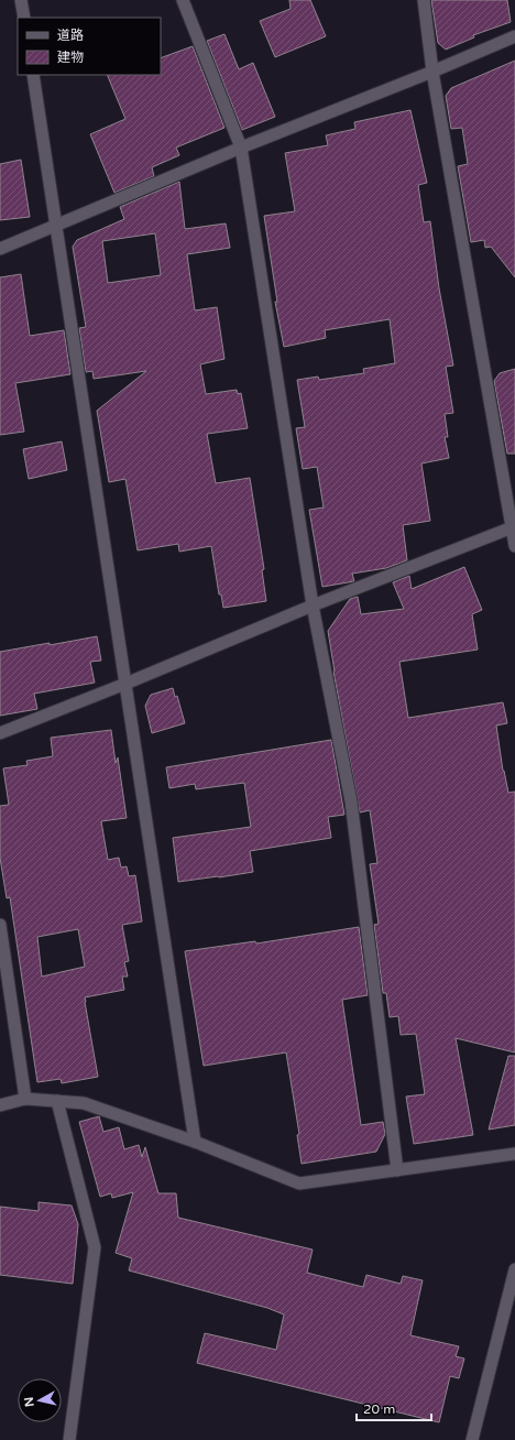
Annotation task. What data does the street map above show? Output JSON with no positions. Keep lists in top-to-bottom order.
{
  "legend": ["道路", "建物"],
  "scale_bar": "20 m",
  "north": "left"
}
